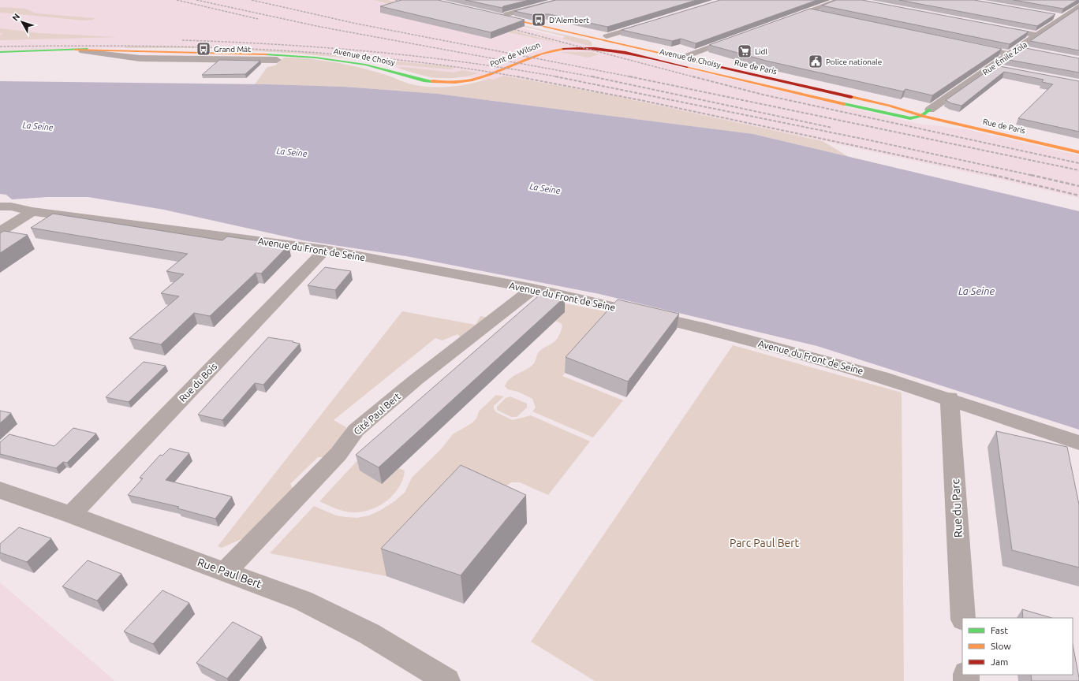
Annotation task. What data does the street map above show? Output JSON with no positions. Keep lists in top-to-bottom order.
{
  "streets": {
    "main road": ["Pont de Wilson", "Avenue de Choisy", "Rue de Paris"],
    "street": [
      "Rue Émile Zola",
      "Avenue du Front de Seine",
      "Rue du Bois",
      "Cité Paul Bert",
      "Rue du Parc",
      "Rue Paul Bert"
    ]
  },
  "crossings": [
    ["Pont de Wilson", "Avenue de Choisy"],
    ["Avenue de Choisy", "Rue de Paris"],
    ["Rue Émile Zola", "Rue de Paris"],
    ["Avenue du Front de Seine", "Rue du Bois"],
    ["Avenue du Front de Seine", "Cité Paul Bert"],
    ["Avenue du Front de Seine", "Rue du Parc"],
    ["Rue du Bois", "Rue Paul Bert"],
    ["Cité Paul Bert", "Rue Paul Bert"]
  ],
  "water": ["La Seine"],
  "parks": ["Parc Paul Bert"],
  "places": {
    "bus stop": ["D'Alembert", "Grand Mât"],
    "supermarket": ["Lidl"],
    "public building": ["Police nationale"]
  },
  "legend": ["Fast", "Slow", "Jam"],
  "north": "top left"
}
